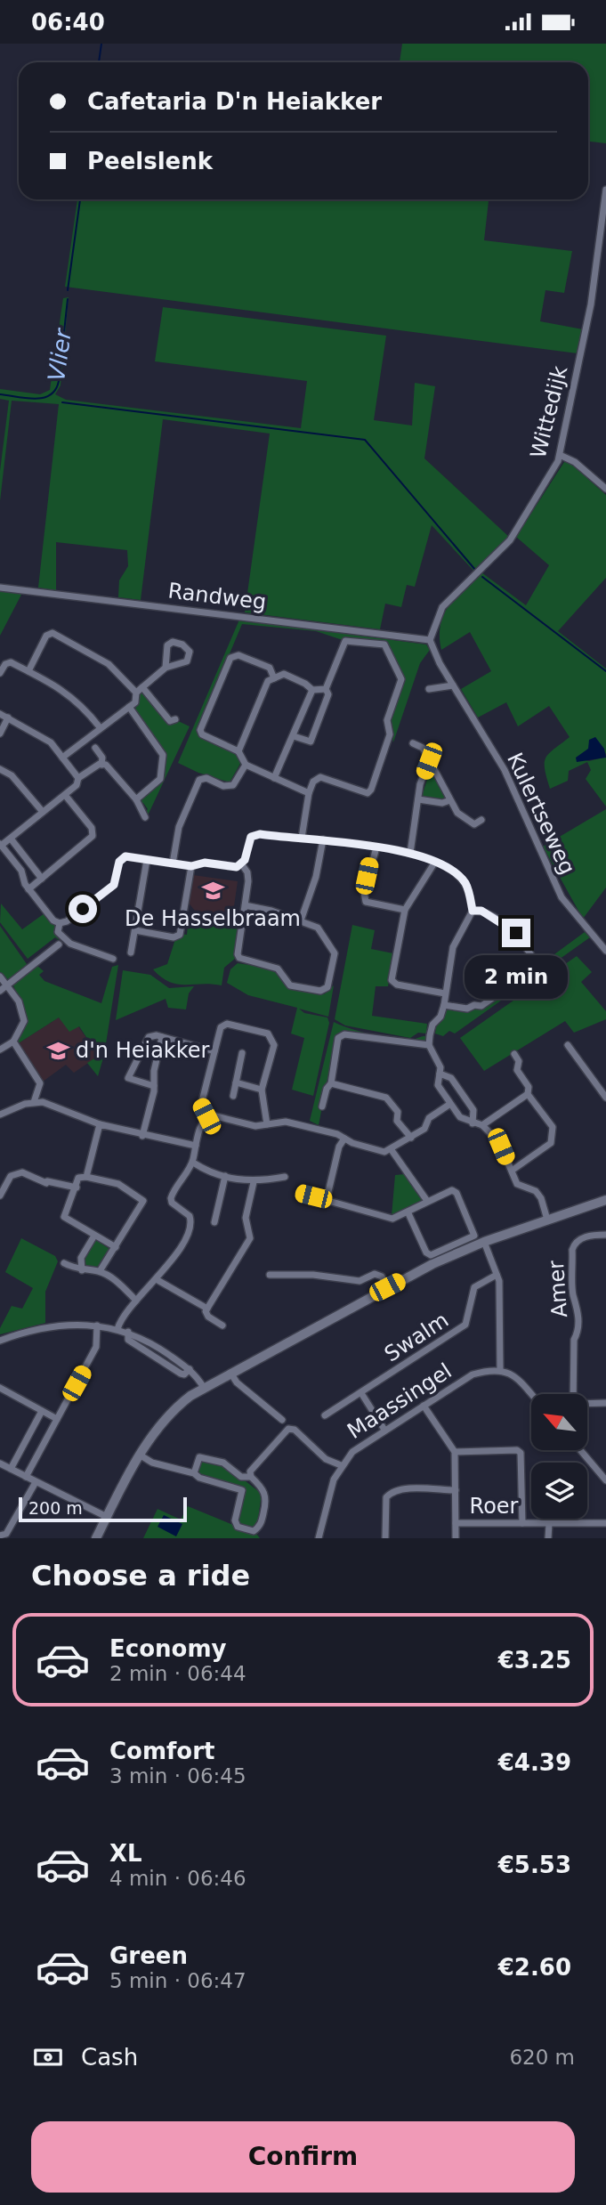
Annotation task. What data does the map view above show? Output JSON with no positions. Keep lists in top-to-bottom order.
{
  "streets": {
    "street": [
      "Wittedijk",
      "Randweg",
      "Kulertseweg",
      "Amer",
      "Swalm",
      "Maassingel",
      "Roer"
    ]
  },
  "crossings": [
    ["Wittedijk", "Randweg"],
    ["Wittedijk", "Kulertseweg"],
    ["Randweg", "Kulertseweg"]
  ],
  "water": ["Vlier"],
  "places": {
    "school or university": ["De Hasselbraam", "d'n Heiakker"]
  },
  "scale_bar": "200 m",
  "north": "top left",
  "page": {
    "status": "06:40",
    "banner": ["Cafetaria D'n Heiakker", "Peelslenk"],
    "bubble": "2 min",
    "scale": "200 m",
    "heading": "Choose a ride",
    "list": [
      {
        "name": "Economy",
        "note": "2 min · 06:44",
        "value": "€3.25"
      },
      {
        "name": "Comfort",
        "note": "3 min · 06:45",
        "value": "€4.39"
      },
      {
        "name": "XL",
        "note": "4 min · 06:46",
        "value": "€5.53"
      },
      {
        "name": "Green",
        "note": "5 min · 06:47",
        "value": "€2.60"
      }
    ],
    "pay": ["Cash", "620 m"],
    "buttons": "Confirm"
  }
}
